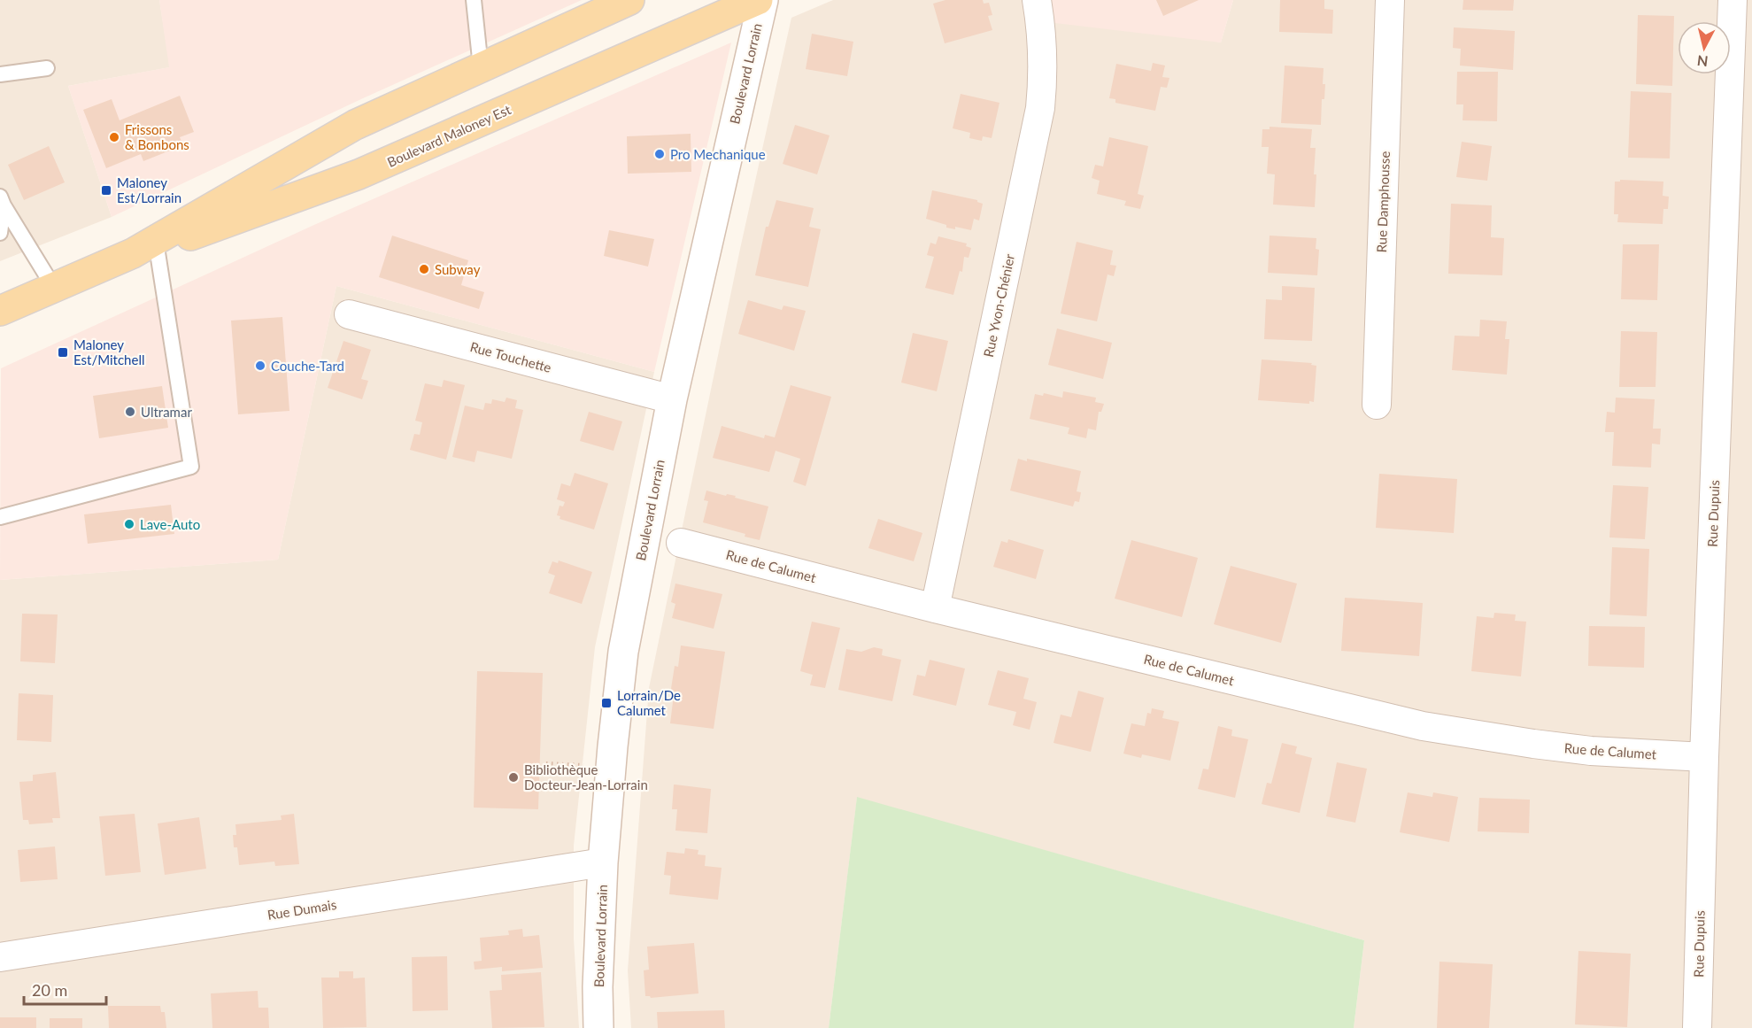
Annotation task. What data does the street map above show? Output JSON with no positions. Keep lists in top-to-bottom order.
{
  "streets": {
    "main road": ["Boulevard Lorrain", "Boulevard Maloney Est"],
    "street": [
      "Rue Damphousse",
      "Rue Yvon-Chénier",
      "Rue Touchette",
      "Rue Dupuis",
      "Rue de Calumet",
      "Rue Dumais"
    ]
  },
  "crossings": [
    ["Boulevard Lorrain", "Rue Touchette"],
    ["Boulevard Lorrain", "Rue Dumais"],
    ["Rue Yvon-Chénier", "Rue de Calumet"],
    ["Rue Dupuis", "Rue de Calumet"]
  ],
  "places": {
    "other": [
      "Frissons & Bonbons",
      "Pro Mechanique",
      "Subway",
      "Couche-Tard",
      "Ultramar",
      "Lave-Auto",
      "Bibliothèque Docteur-Jean-Lorrain"
    ],
    "transit": ["Maloney Est/Lorrain", "Maloney Est/Mitchell", "Lorrain/De Calumet"]
  },
  "scale_bar": "20 m",
  "north": "bottom"
}
